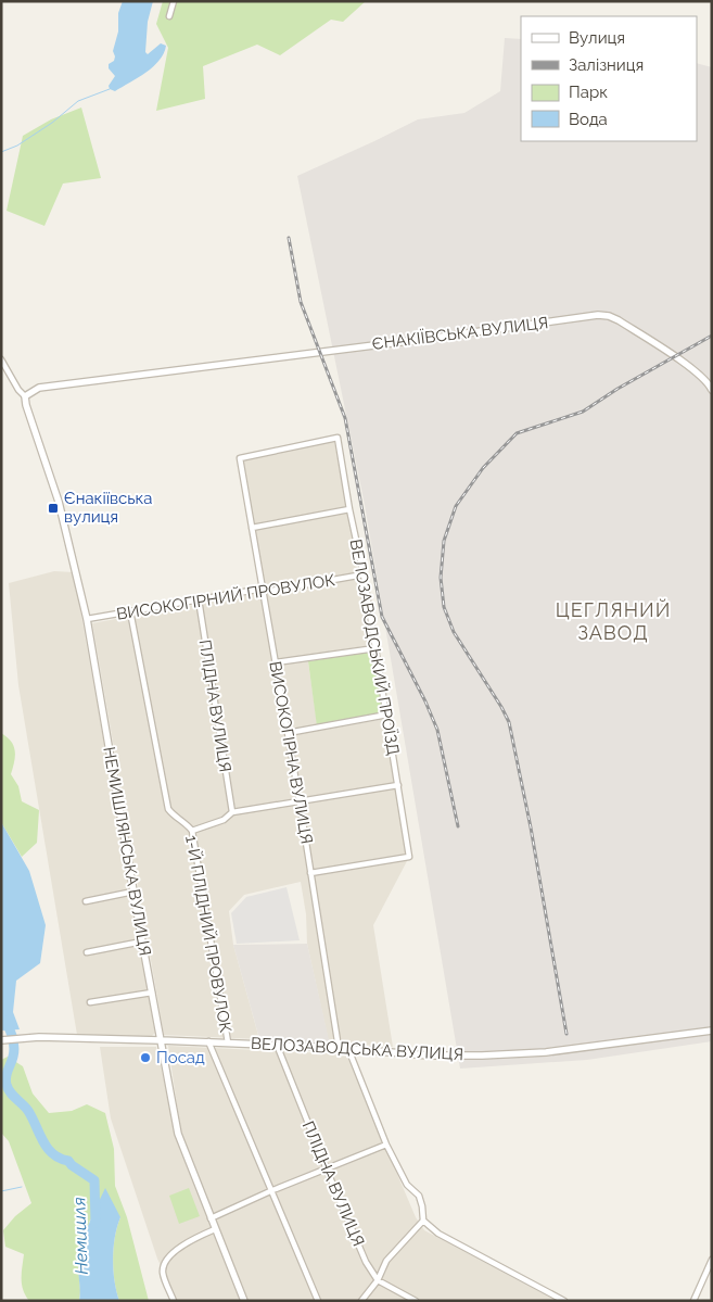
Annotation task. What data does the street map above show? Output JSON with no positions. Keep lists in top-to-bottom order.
{
  "streets": {
    "street": [
      "ЄНАКІЇВСЬКА ВУЛИЦЯ",
      "ВИСОКОГІРНИЙ ПРОВУЛОК",
      "ВЕЛОЗАВОДСЬКИЙ ПРОЇЗД",
      "ПЛІДНА ВУЛИЦЯ",
      "ВИСОКОГІРНА ВУЛИЦЯ",
      "НЕМИШЛЯНСЬКА ВУЛИЦЯ",
      "1-Й ПЛІДНИЙ ПРОВУЛОК",
      "ВЕЛОЗАВОДСЬКА ВУЛИЦЯ"
    ]
  },
  "crossings": [
    ["ЄНАКІЇВСЬКА ВУЛИЦЯ", "НЕМИШЛЯНСЬКА ВУЛИЦЯ"],
    ["ВИСОКОГІРНИЙ ПРОВУЛОК", "ВЕЛОЗАВОДСЬКИЙ ПРОЇЗД"],
    ["ВИСОКОГІРНИЙ ПРОВУЛОК", "ПЛІДНА ВУЛИЦЯ"],
    ["ВИСОКОГІРНИЙ ПРОВУЛОК", "ВИСОКОГІРНА ВУЛИЦЯ"],
    ["ВИСОКОГІРНИЙ ПРОВУЛОК", "НЕМИШЛЯНСЬКА ВУЛИЦЯ"],
    ["ВИСОКОГІРНИЙ ПРОВУЛОК", "1-Й ПЛІДНИЙ ПРОВУЛОК"],
    ["ВЕЛОЗАВОДСЬКИЙ ПРОЇЗД", "ВИСОКОГІРНА ВУЛИЦЯ"],
    ["ПЛІДНА ВУЛИЦЯ", "ВЕЛОЗАВОДСЬКА ВУЛИЦЯ"],
    ["ВИСОКОГІРНА ВУЛИЦЯ", "ВЕЛОЗАВОДСЬКА ВУЛИЦЯ"],
    ["НЕМИШЛЯНСЬКА ВУЛИЦЯ", "ВЕЛОЗАВОДСЬКА ВУЛИЦЯ"],
    ["1-Й ПЛІДНИЙ ПРОВУЛОК", "ВЕЛОЗАВОДСЬКА ВУЛИЦЯ"]
  ],
  "districts": ["ЦЕГЛЯНИЙ ЗАВОД"],
  "water": ["Немишля"],
  "places": {
    "transit": ["Єнакіївська вулиця"],
    "other": ["Посад"]
  },
  "legend": [
    "Вулиця",
    "Залізниця",
    "Парк",
    "Вода"
  ]
}
